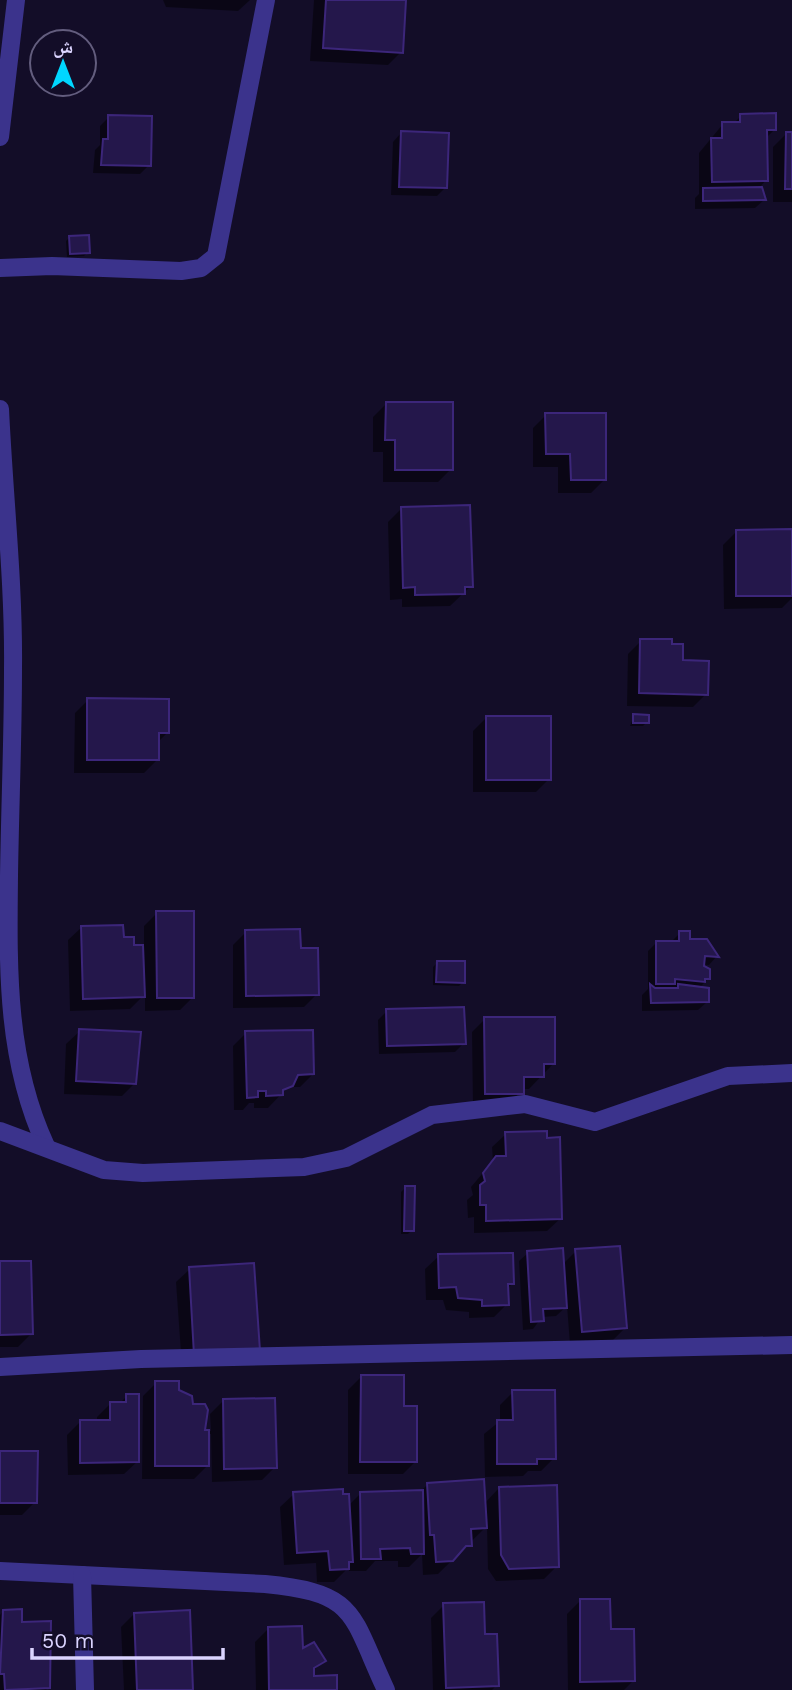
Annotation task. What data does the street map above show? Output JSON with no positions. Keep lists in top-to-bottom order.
{
  "scale_bar": "50 m",
  "north": "top"
}
